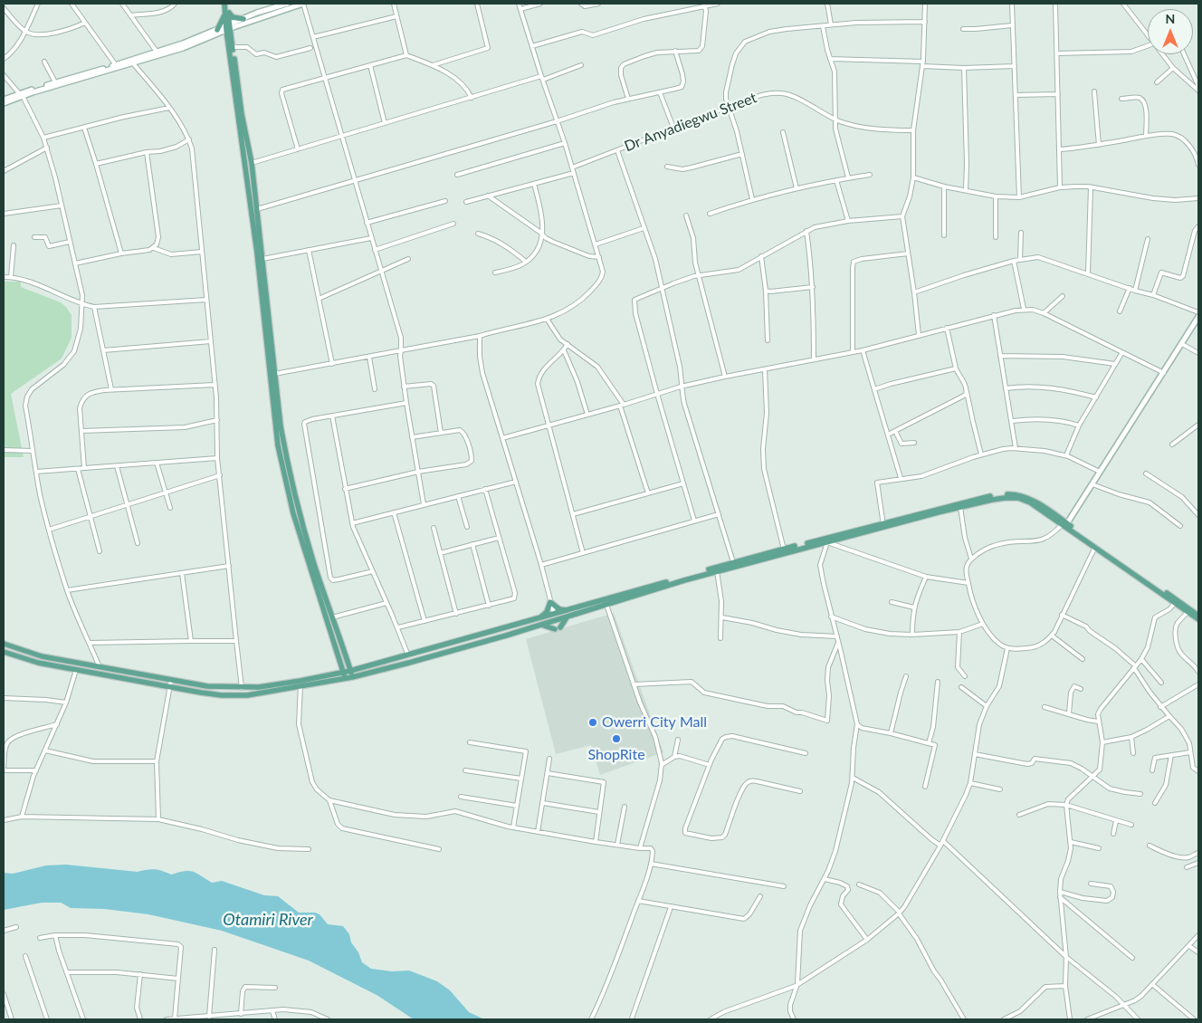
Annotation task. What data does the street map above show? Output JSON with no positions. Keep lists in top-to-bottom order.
{
  "streets": {
    "street": ["Dr Anyadiegwu Street"]
  },
  "water": ["Otamiri River"],
  "places": ["Owerri City Mall", "ShopRite"],
  "north": "top"
}
